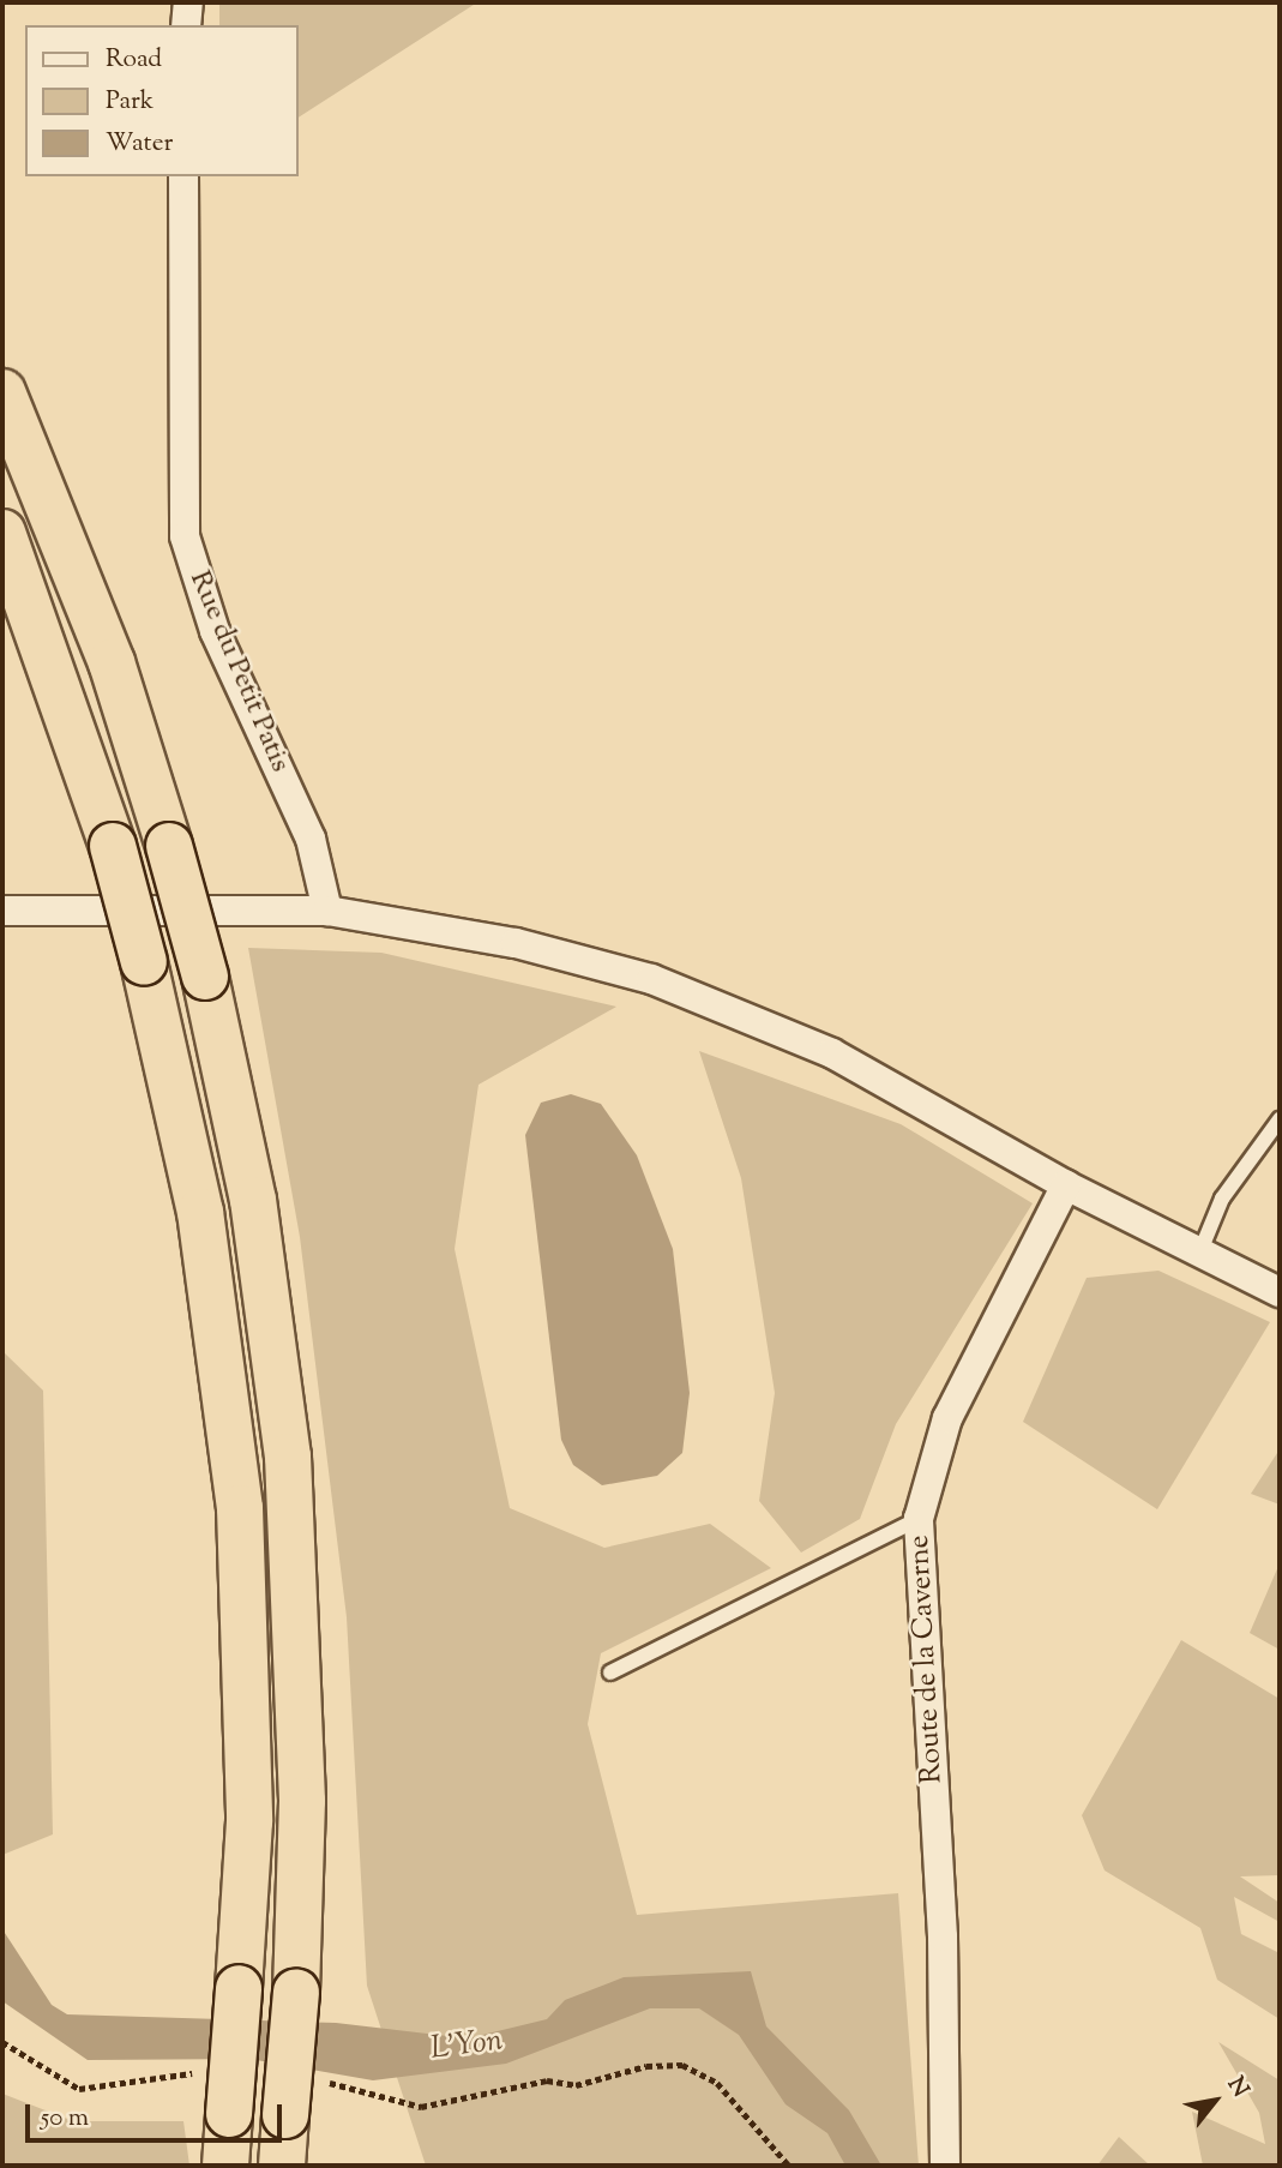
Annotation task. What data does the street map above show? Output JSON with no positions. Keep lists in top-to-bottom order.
{
  "streets": {
    "street": ["Rue du Petit Patis", "Route de la Caverne"]
  },
  "water": ["L'Yon"],
  "legend": ["Road", "Park", "Water"],
  "scale_bar": "50 m",
  "north": "top right"
}
